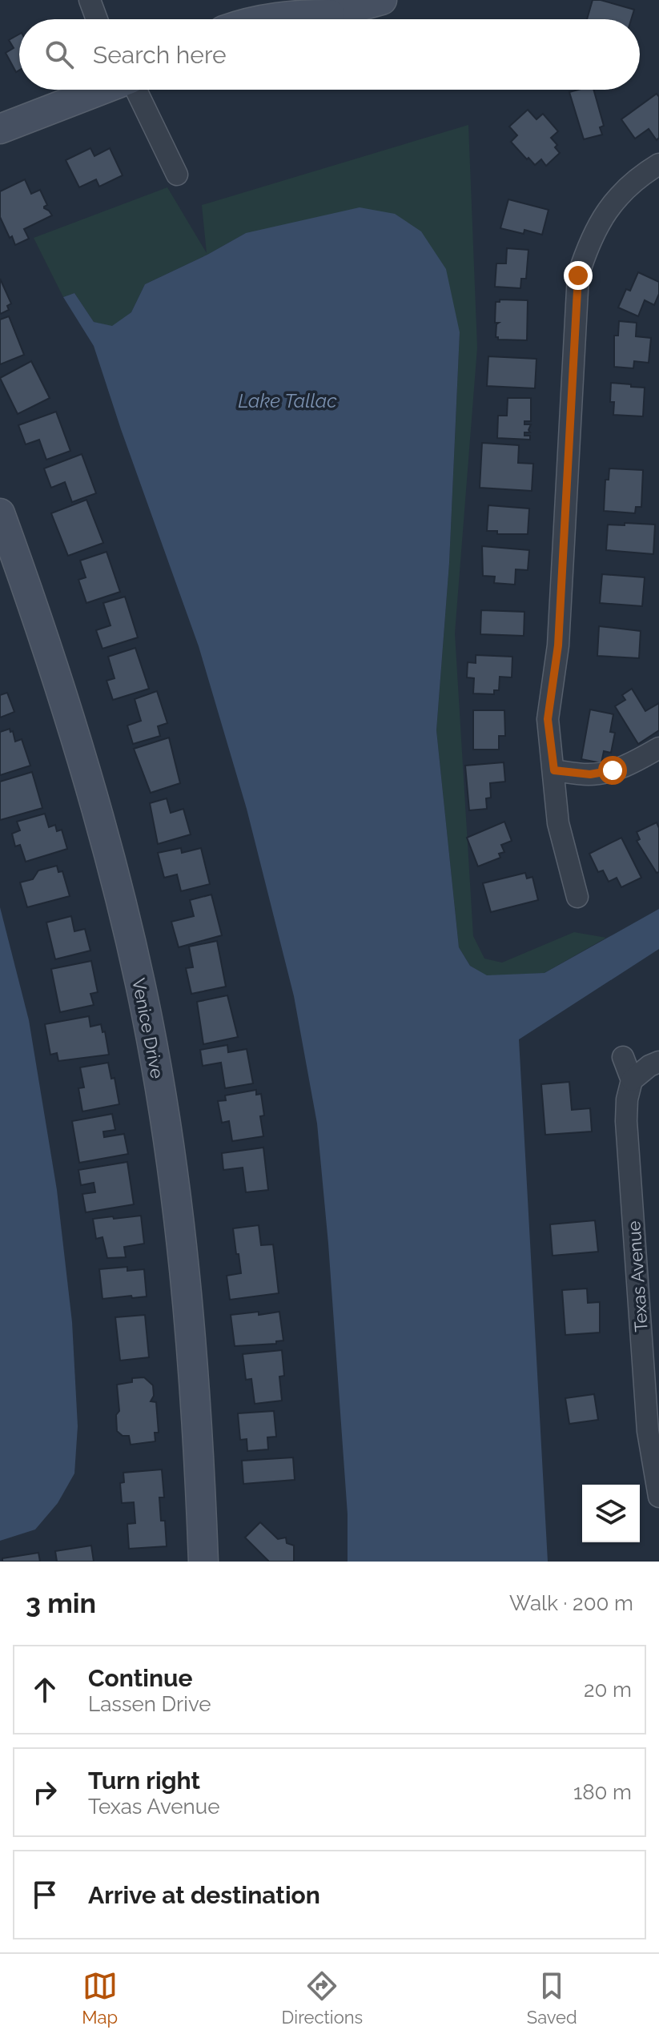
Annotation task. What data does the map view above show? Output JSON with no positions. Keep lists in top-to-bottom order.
{
  "streets": {
    "street": ["Venice Drive", "Texas Avenue"]
  },
  "water": ["Lake Tallac"],
  "page": {
    "search": "Search here",
    "heading": ["3 min", "Walk · 200 m"],
    "list": [
      ["Continue", "Lassen Drive", "20 m"],
      ["Turn right", "Texas Avenue", "180 m"],
      "Arrive at destination"
    ],
    "nav": ["Map", "Directions", "Saved"]
  }
}
